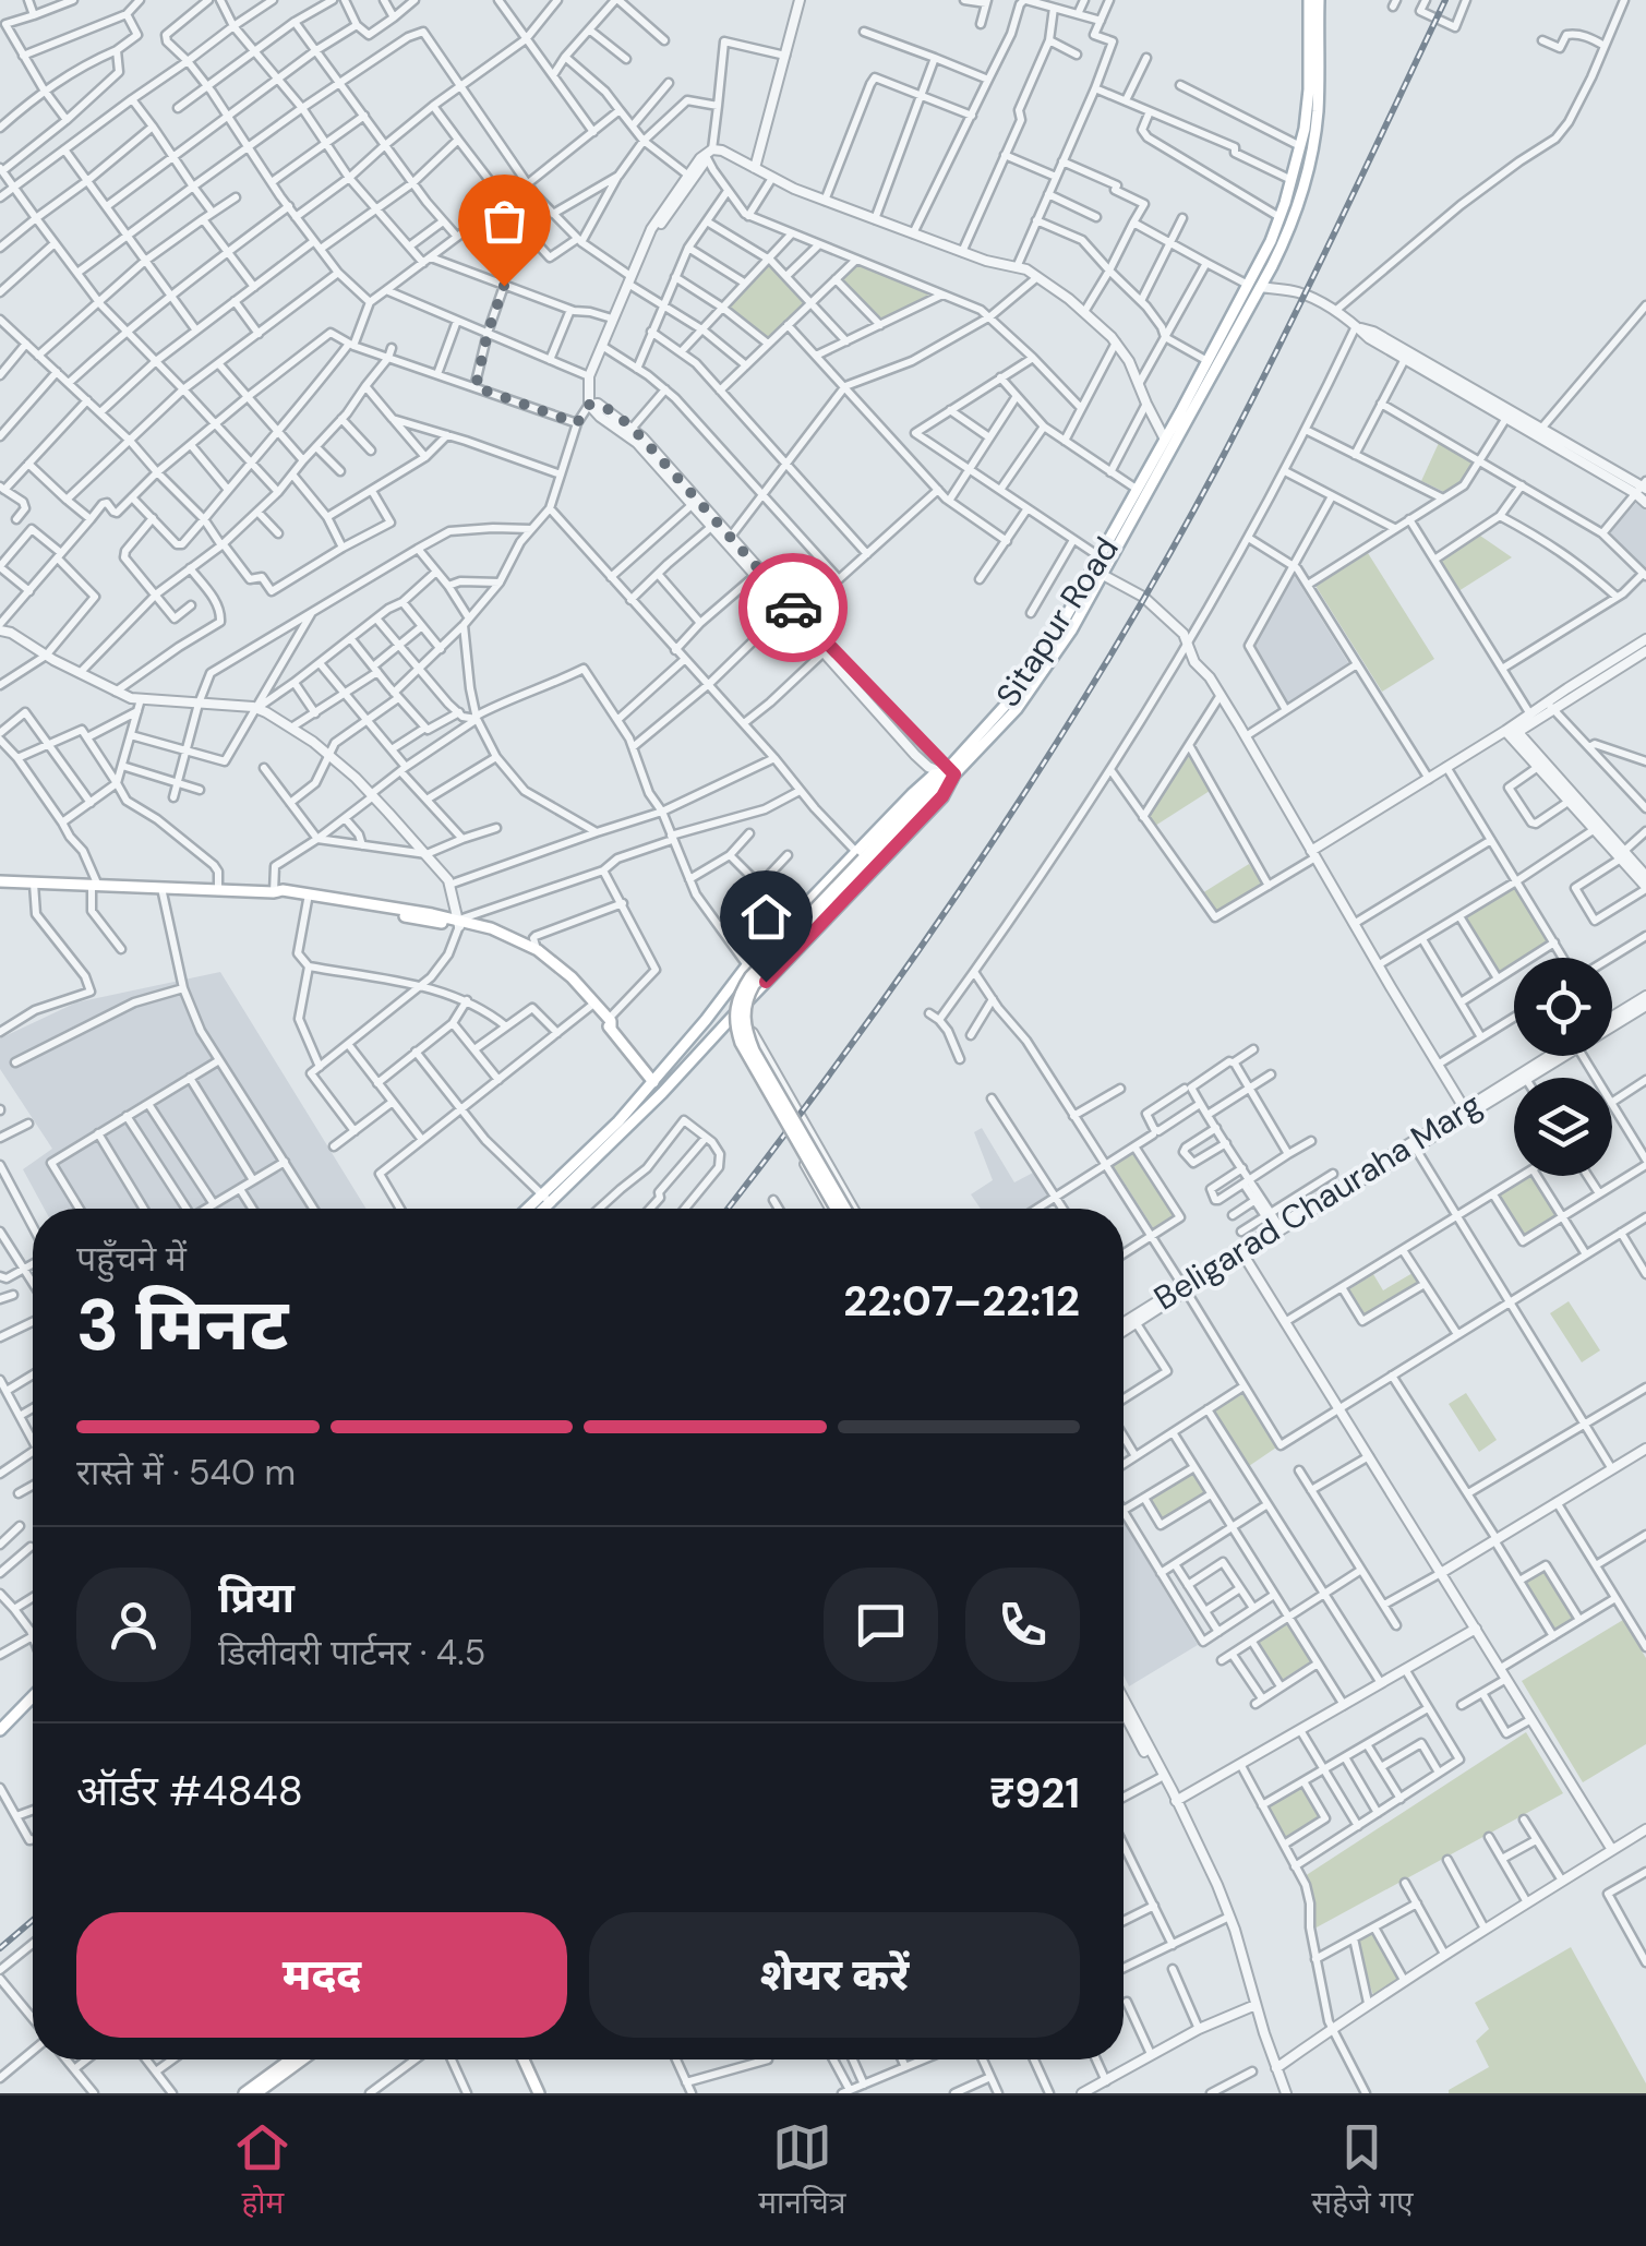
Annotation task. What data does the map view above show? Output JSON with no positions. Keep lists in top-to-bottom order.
{
  "streets": {
    "main road": ["Sitapur Road"],
    "street": ["Beligarad Chauraha Marg"]
  },
  "page": {
    "heading": ["3 मिनट", "पहुँचने में", "22:07–22:12"],
    "panel": [
      "प्रिया",
      "डिलीवरी पार्टनर · 4.5",
      "ऑर्डर #4848",
      "₹921"
    ],
    "bar": "रास्ते में · 540 m",
    "buttons": ["मदद", "शेयर करें"],
    "tabs": ["होम", "मानचित्र", "सहेजे गए"]
  }
}
